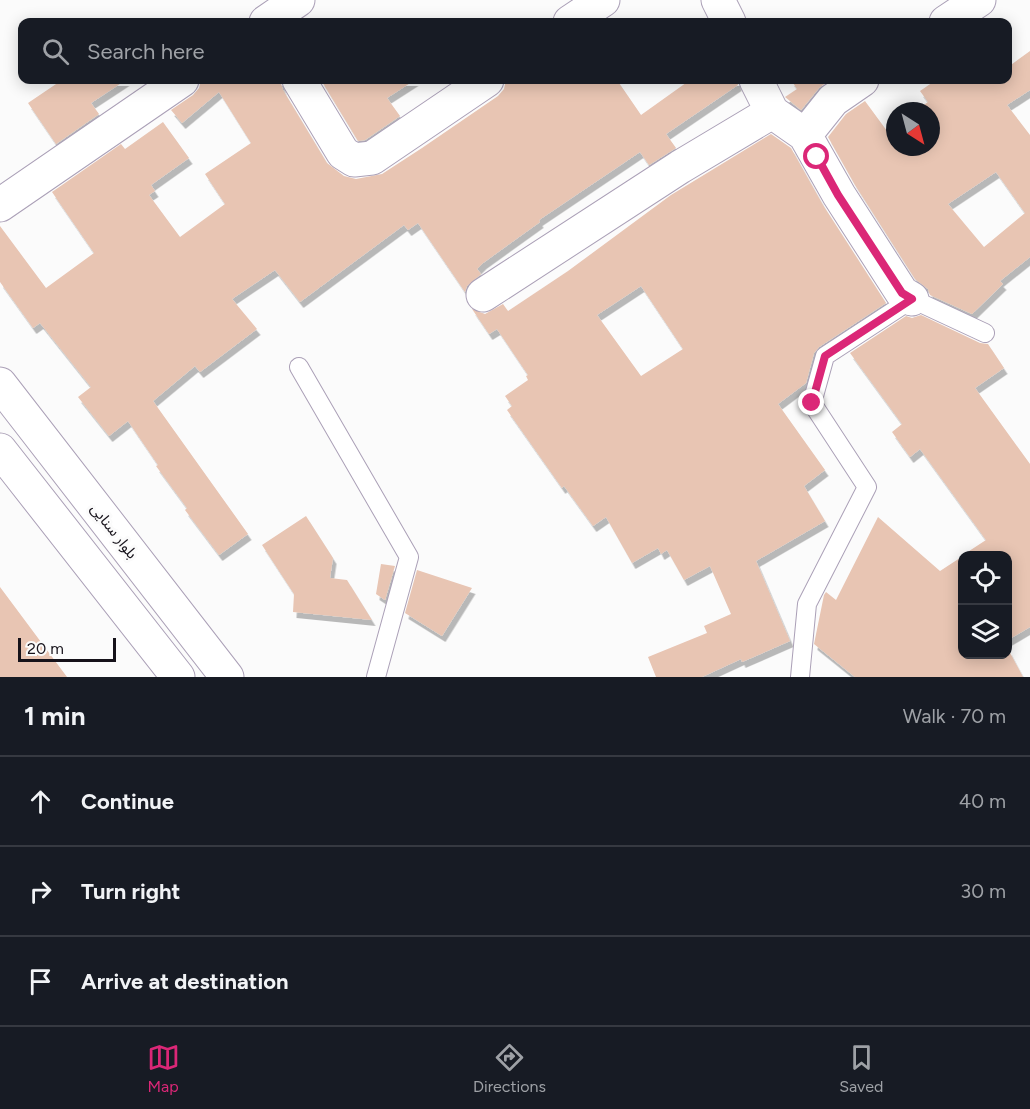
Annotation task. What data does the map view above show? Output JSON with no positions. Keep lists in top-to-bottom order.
{
  "streets": {
    "street": ["بلوار سنایی"]
  },
  "scale_bar": "20 m",
  "north": "bottom right",
  "page": {
    "search": "Search here",
    "scale": "20 m",
    "heading": ["1 min", "Walk · 70 m"],
    "list": [
      ["Continue", "40 m"],
      ["Turn right", "30 m"],
      "Arrive at destination"
    ],
    "nav": ["Map", "Directions", "Saved"]
  }
}
